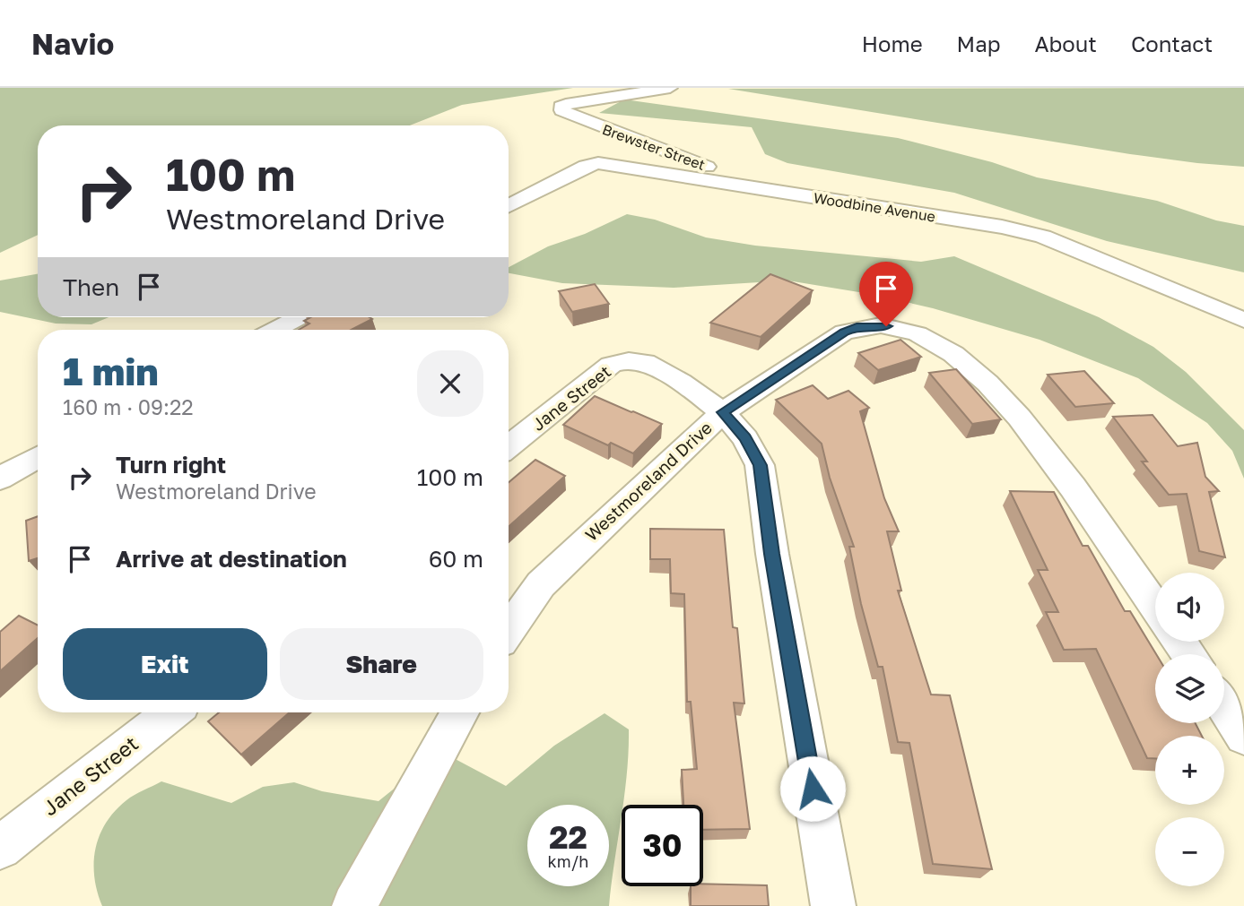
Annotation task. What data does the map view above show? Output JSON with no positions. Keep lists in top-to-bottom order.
{
  "streets": {
    "street": [
      "Brewster Street",
      "Woodbine Avenue",
      "Jane Street",
      "Westmoreland Drive"
    ]
  },
  "crossings": [
    ["Brewster Street", "Woodbine Avenue"],
    ["Jane Street", "Westmoreland Drive"]
  ],
  "page": {
    "header": "Navio",
    "nav": [
      "Home",
      "Map",
      "About",
      "Contact"
    ],
    "turn": ["100 m", "Westmoreland Drive"],
    "then": "Then",
    "heading": ["1 min", "160 m · 09:22"],
    "list": [
      {
        "name": "Turn right",
        "note": "Westmoreland Drive",
        "value": "100 m"
      },
      {
        "name": "Arrive at destination",
        "value": "60 m"
      }
    ],
    "map_buttons": ["+", "−"],
    "buttons": ["Exit", "Share"],
    "speed": "22 km/h",
    "limit": "30"
  }
}
